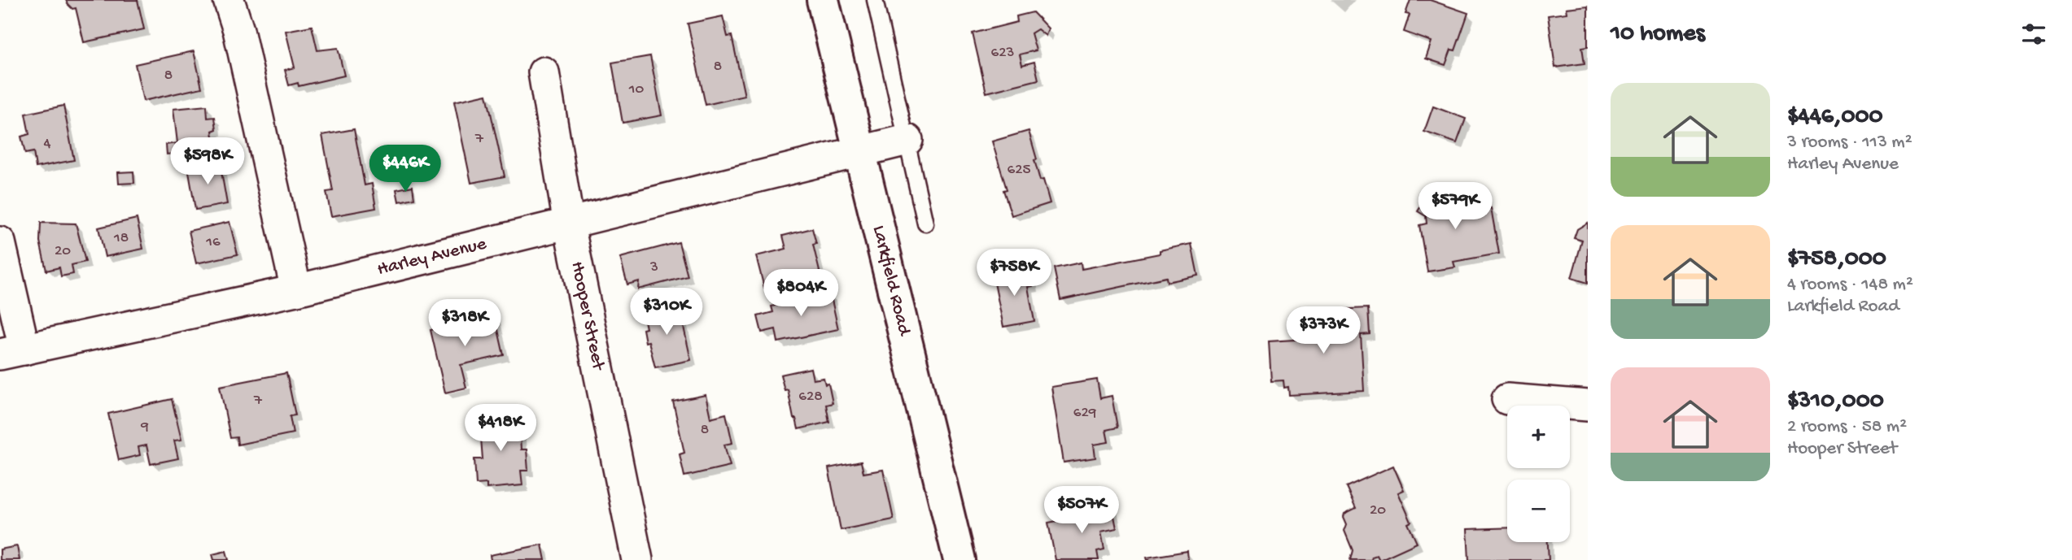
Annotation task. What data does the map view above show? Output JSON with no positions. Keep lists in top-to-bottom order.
{
  "streets": {
    "main road": ["Larkfield Road"],
    "street": ["Harley Avenue", "Hooper Street"]
  },
  "crossings": [
    ["Harley Avenue", "Larkfield Road"],
    ["Harley Avenue", "Hooper Street"]
  ],
  "house_numbers": [
    "623",
    "8",
    "8",
    "10",
    "7",
    "4",
    "625",
    "18",
    "16",
    "20",
    "3",
    "628",
    "7",
    "629",
    "9",
    "8",
    "20"
  ],
  "page": {
    "heading": "10 homes",
    "list": [
      {
        "name": "$446,000",
        "note": "3 rooms · 113 m² · Harley Avenue"
      },
      {
        "name": "$758,000",
        "note": "4 rooms · 148 m² · Larkfield Road"
      },
      {
        "name": "$310,000",
        "note": "2 rooms · 58 m² · Hooper Street"
      }
    ],
    "price": [
      "$598K",
      "$446K",
      "$579K",
      "$758K",
      "$804K",
      "$310K",
      "$318K",
      "$373K",
      "$418K",
      "$507K"
    ],
    "map_buttons": ["+", "−"]
  }
}
